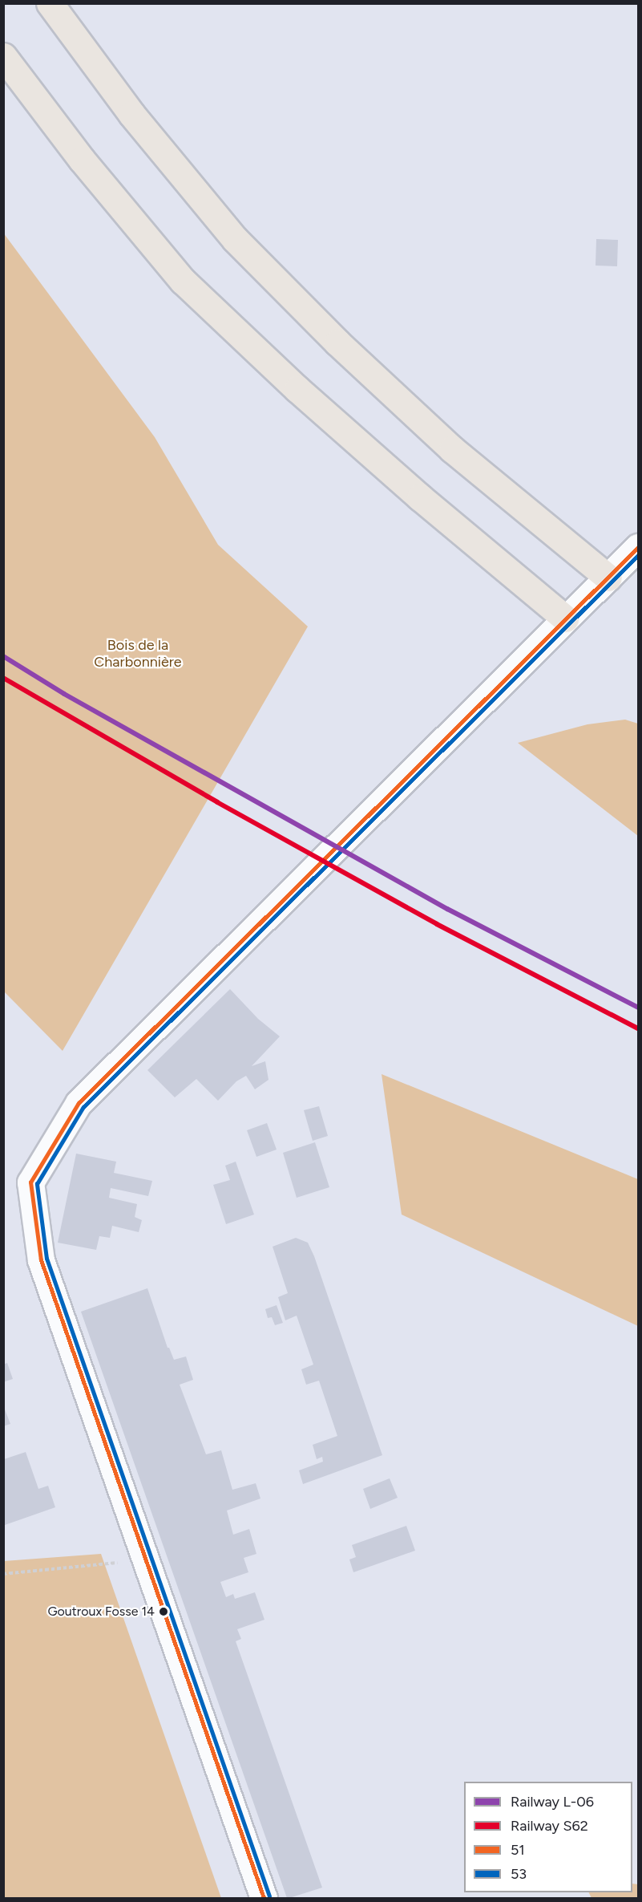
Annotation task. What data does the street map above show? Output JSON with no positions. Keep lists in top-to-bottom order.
{
  "parks": ["Bois de la Charbonnière"],
  "places": ["Goutroux Fosse 14"],
  "lines": [
    "transit line 51",
    "transit line 53",
    "rail line L-06",
    "rail line S62"
  ],
  "legend": [
    "Railway L-06",
    "Railway S62",
    "51",
    "53"
  ]
}
